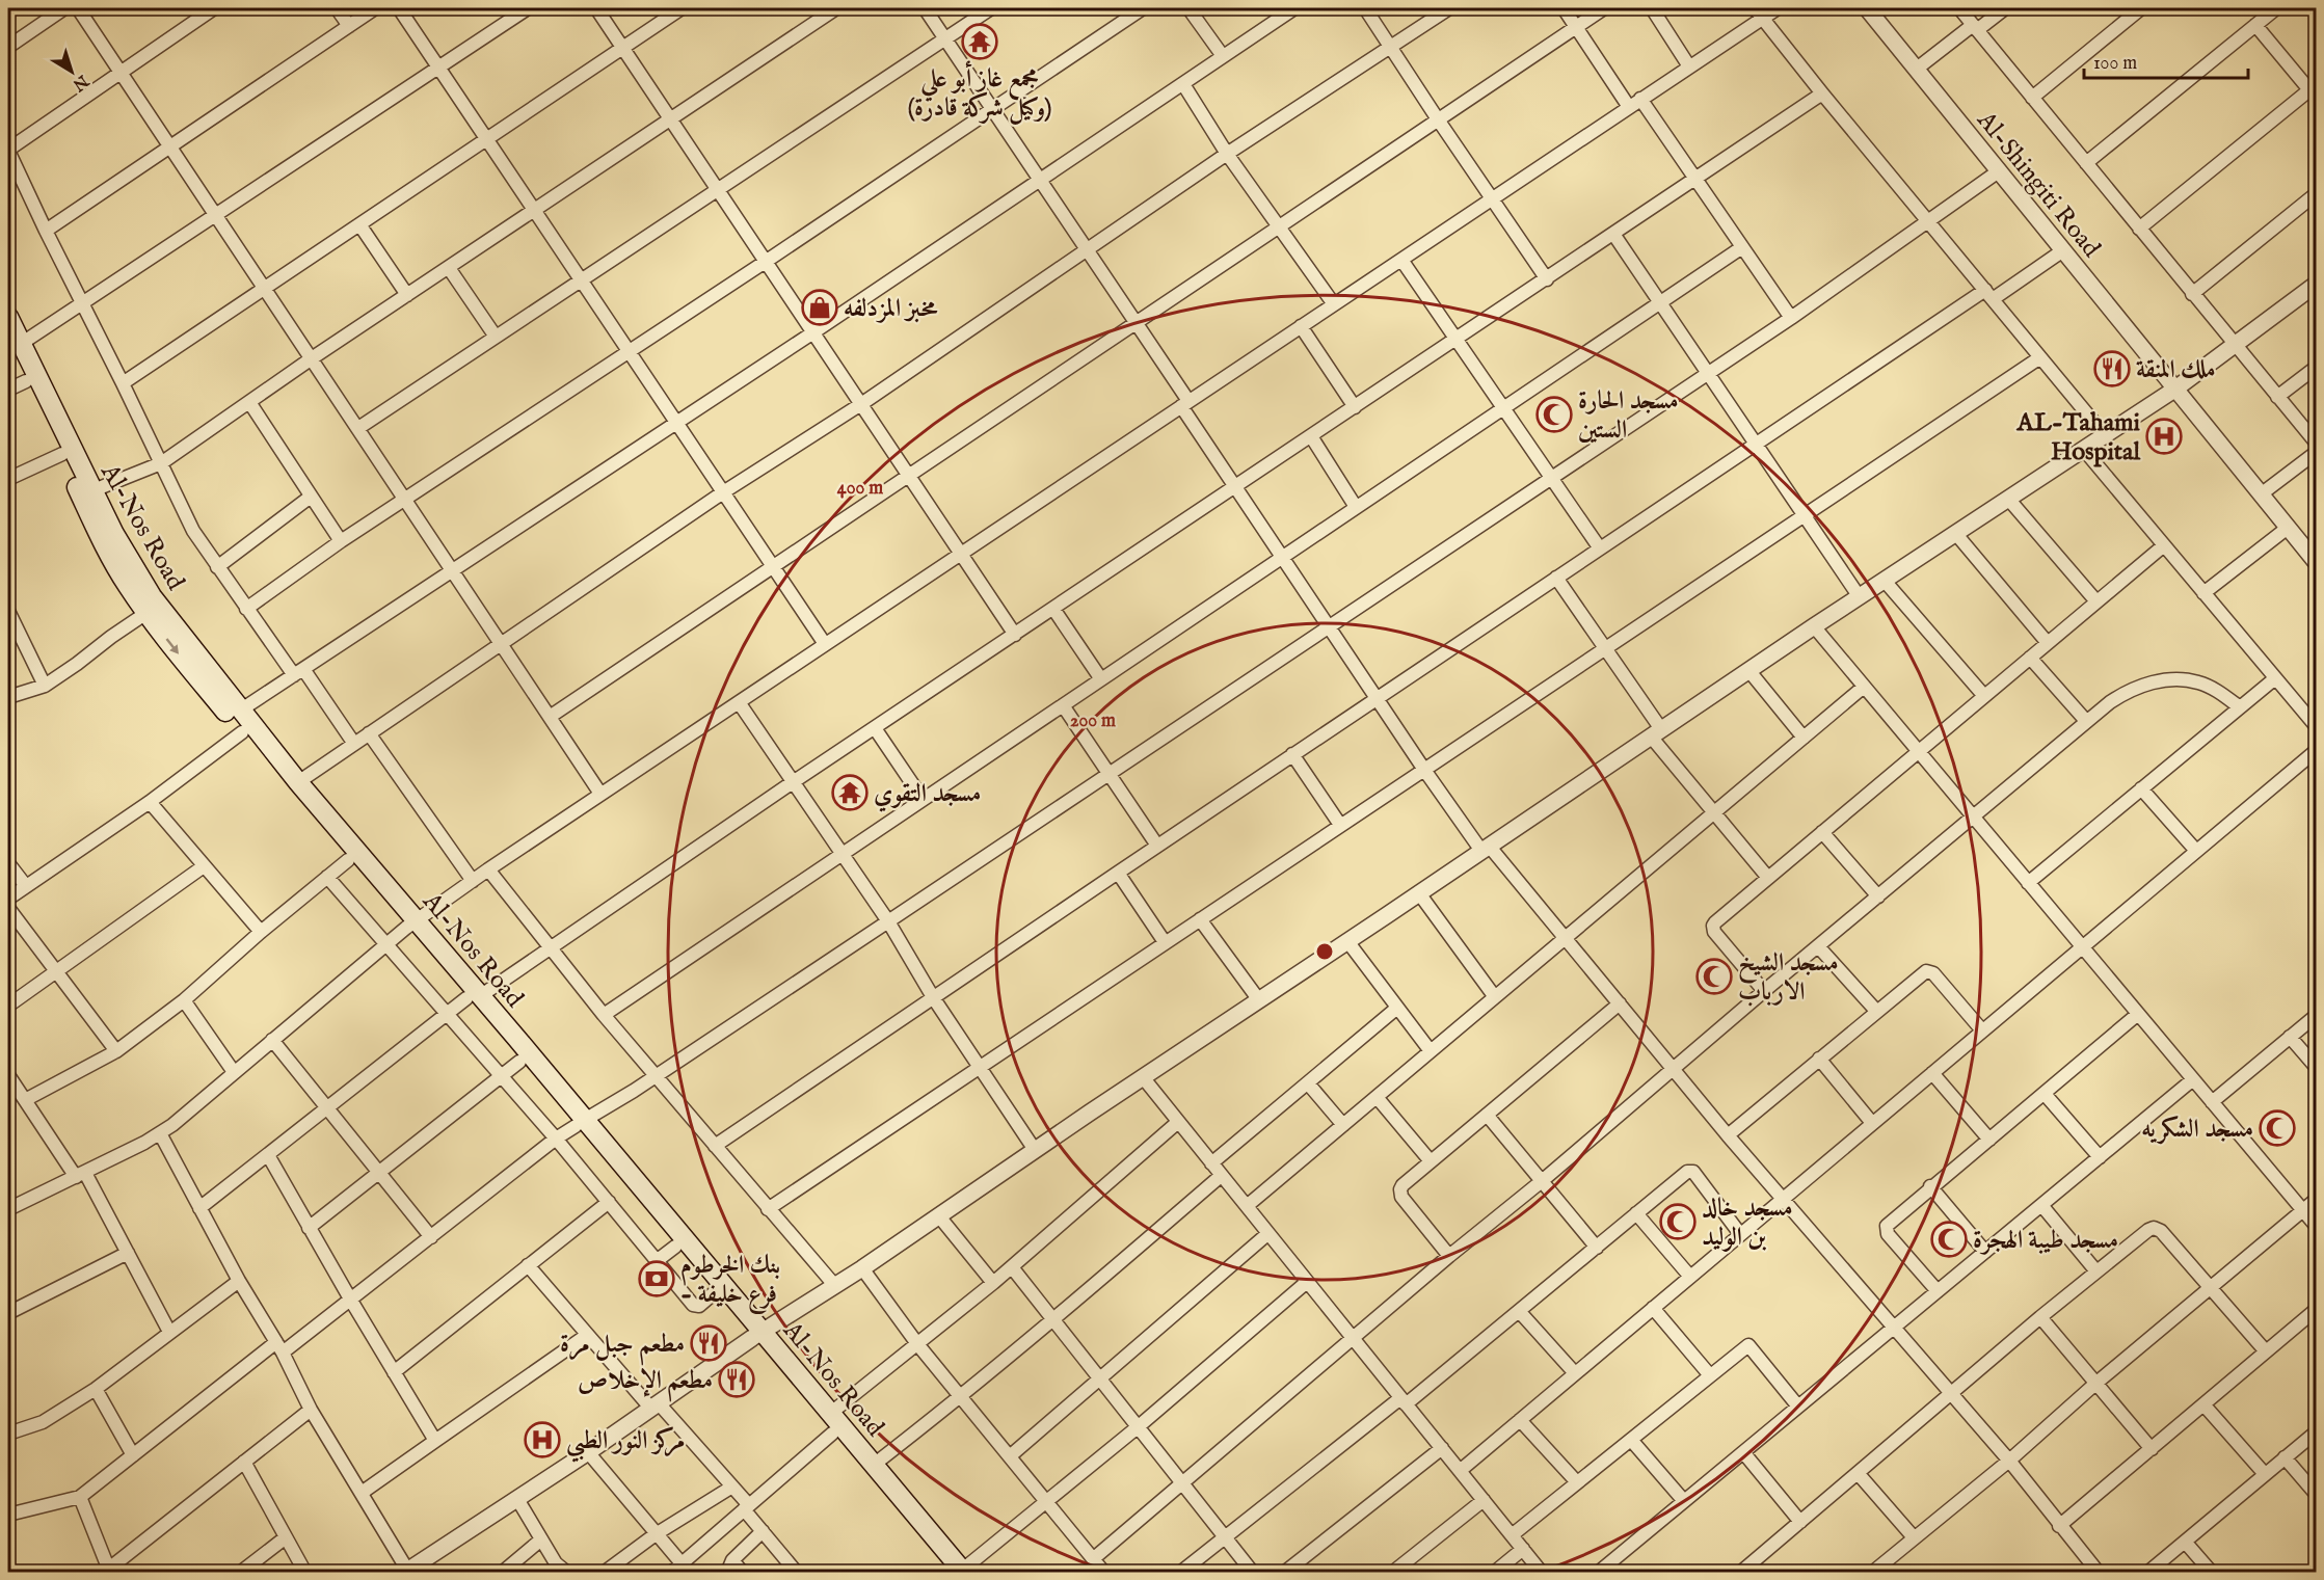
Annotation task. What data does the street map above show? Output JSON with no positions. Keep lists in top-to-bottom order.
{
  "streets": {
    "main road": ["Al-Nos Road"],
    "street": ["Al-Shingiti Road"]
  },
  "places": {
    "temple": ["مجمع غاز أبو علي (وكيل شركة قادرة)", "مسجد التقوي"],
    "shop": ["مخبز المزدلفه"],
    "restaurant": ["ملك المنقة", "مطعم جبل مرة", "مطعم الإخلاص"],
    "mosque": [
      "مسجد الحارة الستين",
      "مسجد الشيخ الارباب",
      "مسجد الشكريه",
      "مسجد خالد بن الوليد",
      "مسجد طيبة الهجرة"
    ],
    "hospital": ["AL-Tahami Hospital", "مركز النور الطبي"],
    "bank": ["بنك الخرطوم - فرع خليفة"]
  },
  "scale_bar": "100 m",
  "north": "bottom right",
  "rings": ["400 m", "200 m"]
}
